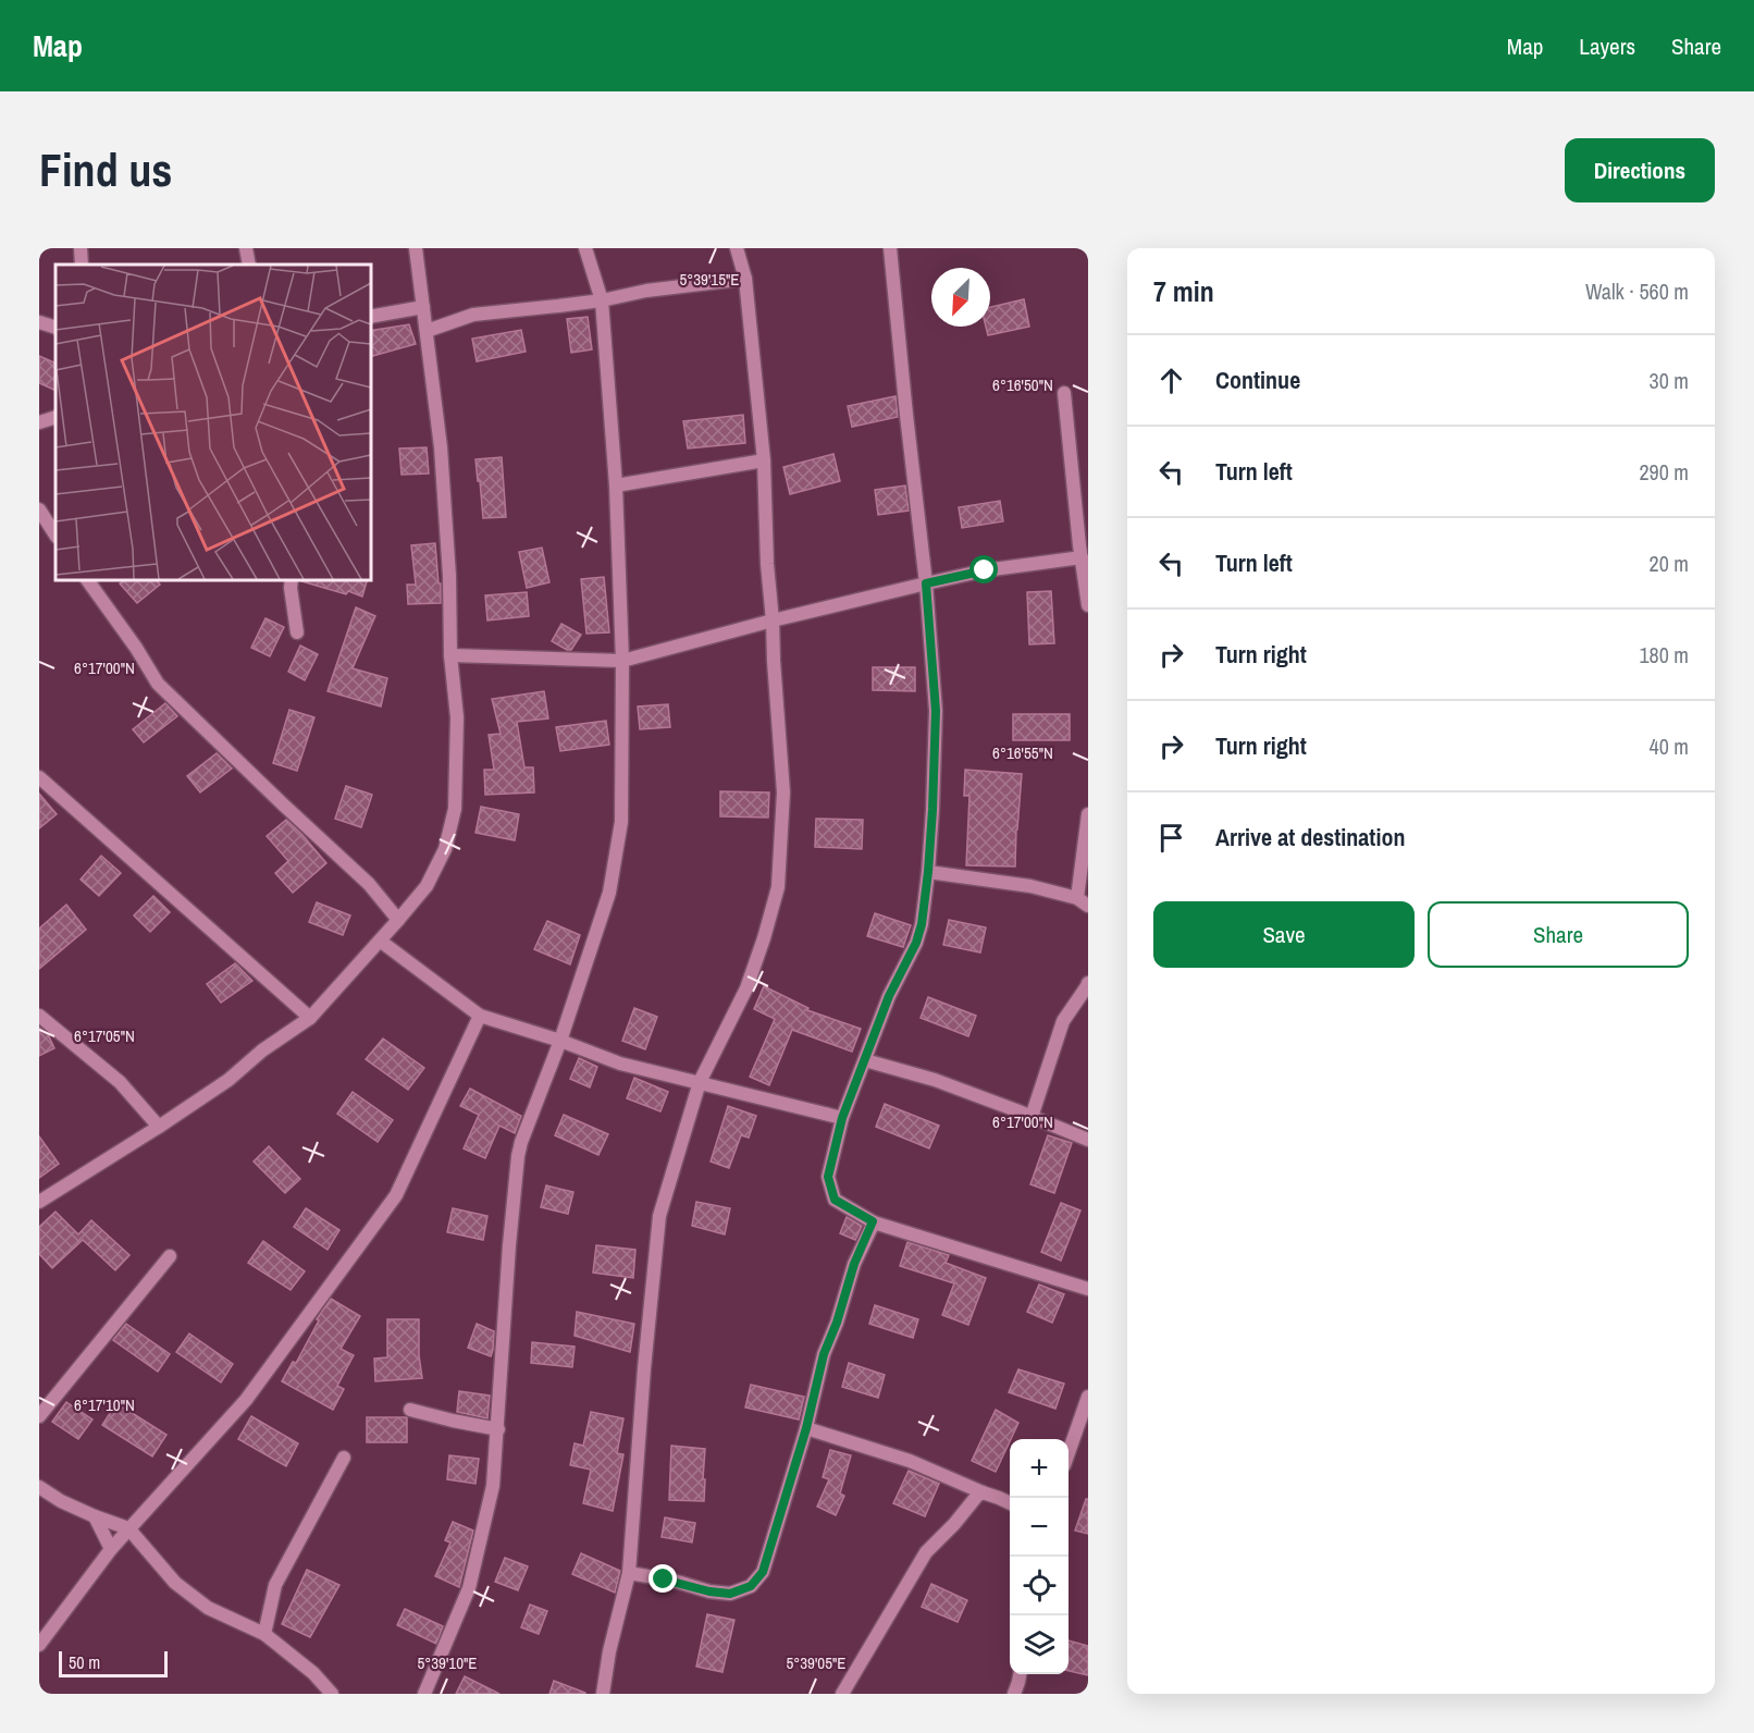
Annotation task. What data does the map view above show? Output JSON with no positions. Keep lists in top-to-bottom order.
{
  "scale_bar": "50 m",
  "north": "bottom left",
  "page": {
    "header": "Map",
    "nav": ["Map", "Layers", "Share"],
    "buttons": [
      "Directions",
      ["Save", "Share"]
    ],
    "title": "Find us",
    "heading": ["7 min", "Walk · 560 m"],
    "list": [
      ["Continue", "30 m"],
      ["Turn left", "290 m"],
      ["Turn left", "20 m"],
      ["Turn right", "180 m"],
      ["Turn right", "40 m"],
      "Arrive at destination"
    ],
    "map_buttons": ["+", "−"],
    "scale": "50 m"
  },
  "coordinates": [
    "5°39'15\"E",
    "6°16'50\"N",
    "6°17'00\"N",
    "6°16'55\"N",
    "6°17'05\"N",
    "6°17'10\"N",
    "5°39'10\"E",
    "5°39'05\"E"
  ]
}
